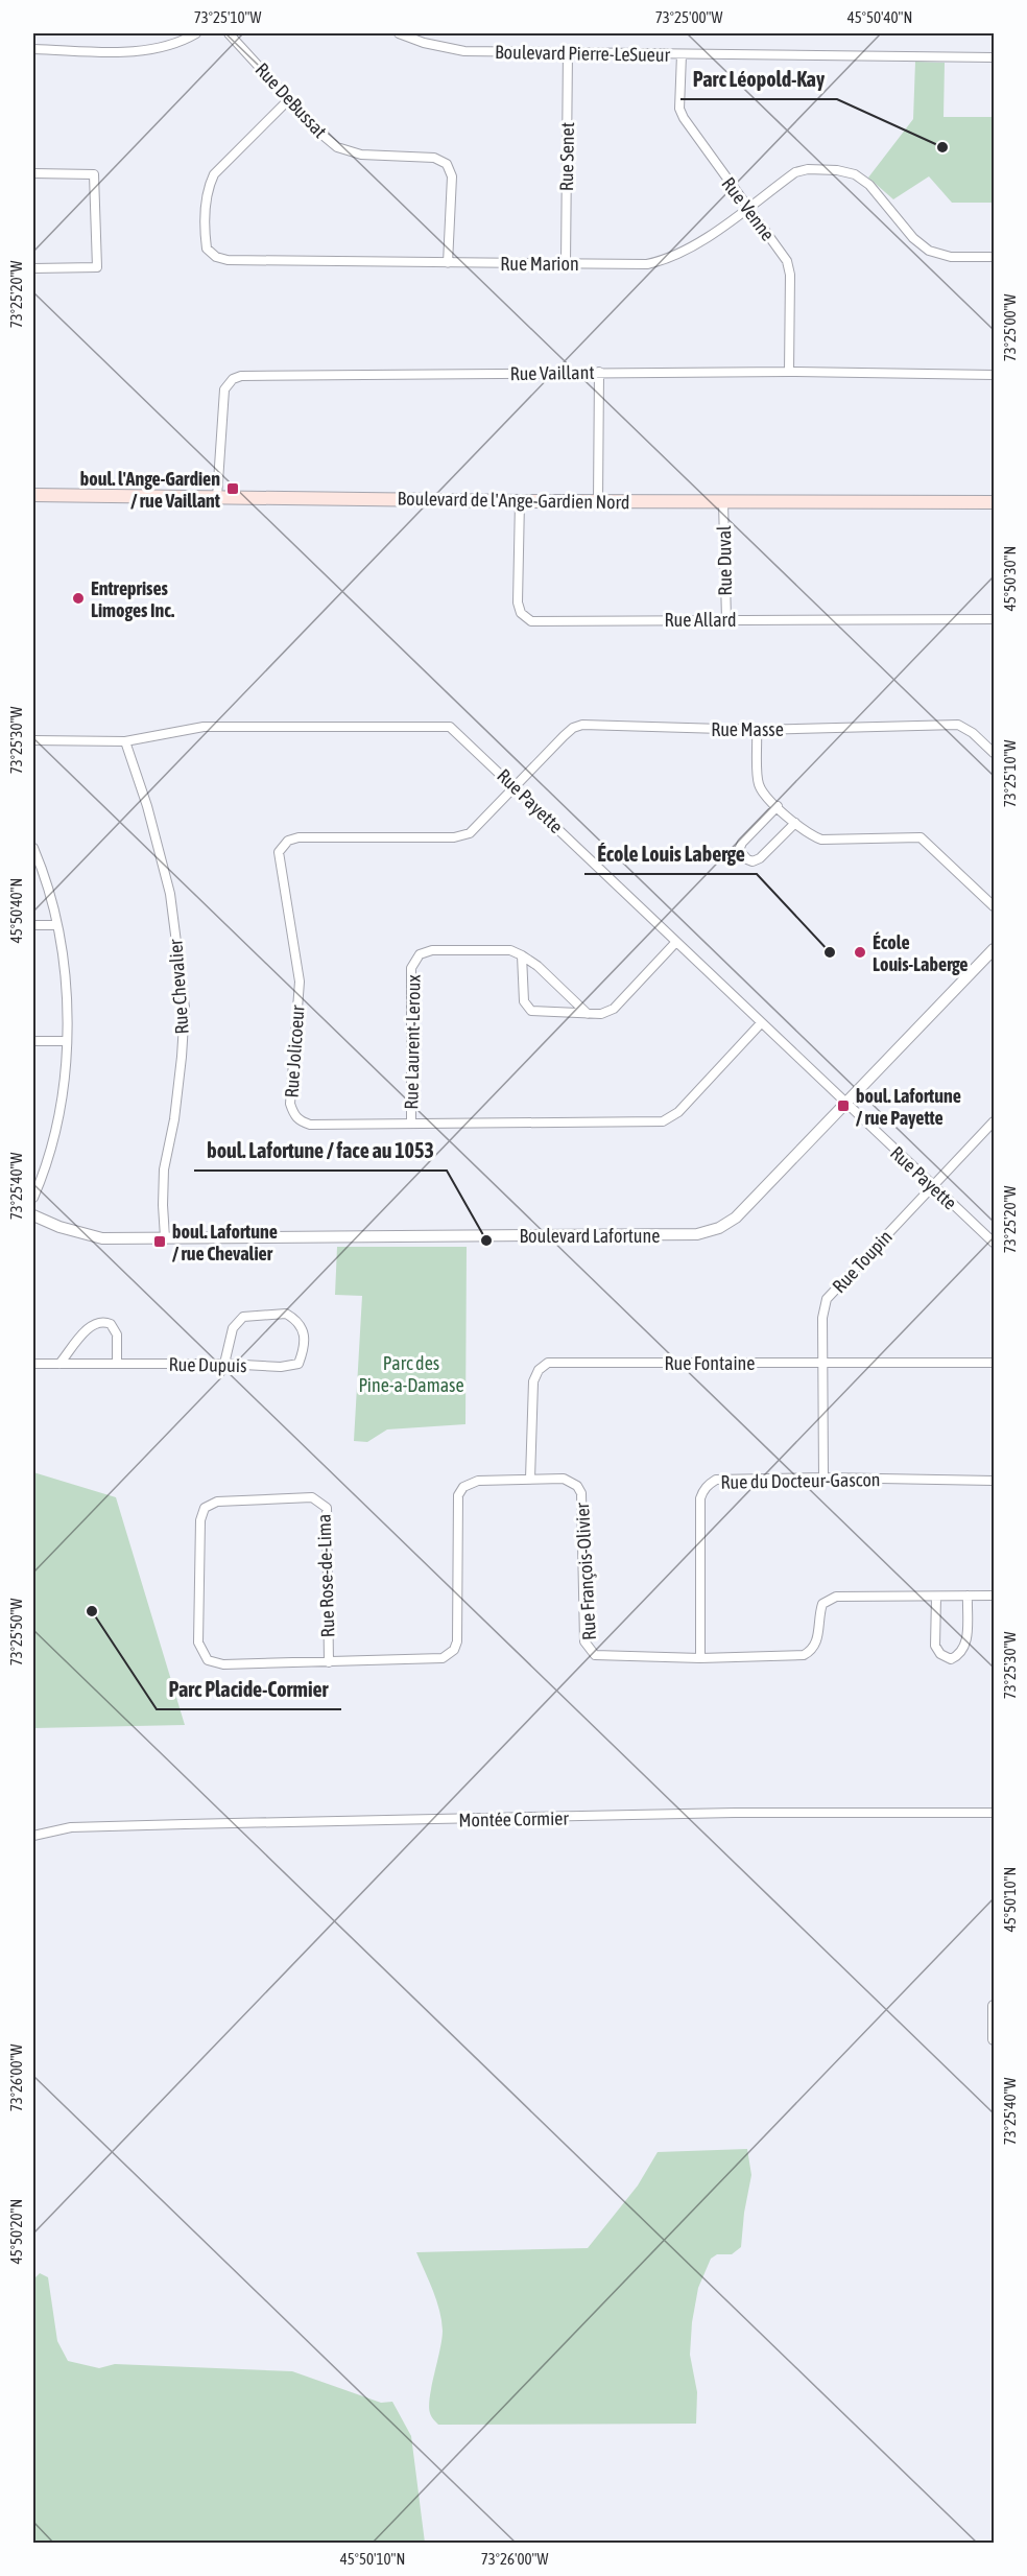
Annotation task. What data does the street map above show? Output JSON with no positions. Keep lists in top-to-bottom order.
{
  "streets": {
    "main road": ["Boulevard de l'Ange-Gardien Nord"],
    "street": [
      "Boulevard Pierre-LeSueur",
      "Rue DeBussat",
      "Rue Senet",
      "Rue Venne",
      "Rue Marion",
      "Rue Vaillant",
      "Rue Duval",
      "Rue Allard",
      "Rue Masse",
      "Rue Payette",
      "Rue Chevalier",
      "Rue Laurent-Leroux",
      "Rue Jolicoeur",
      "Boulevard Lafortune",
      "Rue Toupin",
      "Rue Fontaine",
      "Rue Dupuis",
      "Rue du Docteur-Gascon",
      "Rue François-Olivier",
      "Rue Rose-de-Lima",
      "Montée Cormier"
    ]
  },
  "crossings": [
    ["Boulevard Pierre-LeSueur", "Rue Senet"],
    ["Boulevard Pierre-LeSueur", "Rue Venne"],
    ["Rue DeBussat", "Rue Marion"],
    ["Rue Senet", "Rue Marion"],
    ["Rue Venne", "Rue Marion"],
    ["Rue Venne", "Rue Vaillant"],
    ["Rue Vaillant", "Boulevard de l'Ange-Gardien Nord"],
    ["Boulevard de l'Ange-Gardien Nord", "Rue Duval"],
    ["Boulevard de l'Ange-Gardien Nord", "Rue Allard"],
    ["Rue Duval", "Rue Allard"],
    ["Rue Masse", "Rue Payette"],
    ["Rue Masse", "Rue Jolicoeur"],
    ["Rue Payette", "Rue Chevalier"],
    ["Rue Payette", "Rue Jolicoeur"],
    ["Rue Payette", "Boulevard Lafortune"],
    ["Rue Payette", "Rue Toupin"],
    ["Rue Chevalier", "Boulevard Lafortune"],
    ["Rue Laurent-Leroux", "Rue Jolicoeur"],
    ["Rue Toupin", "Rue Fontaine"],
    ["Rue Toupin", "Rue du Docteur-Gascon"],
    ["Rue Fontaine", "Rue François-Olivier"],
    ["Rue du Docteur-Gascon", "Rue François-Olivier"],
    ["Rue François-Olivier", "Rue Rose-de-Lima"]
  ],
  "parks": ["Parc des Pine-a-Damase"],
  "places": {
    "other": [
      "Parc Léopold-Kay",
      "Entreprises Limoges Inc.",
      "École Louis Laberge",
      "École Louis-Laberge",
      "boul. Lafortune / face au 1053",
      "Parc Placide-Cormier"
    ],
    "transit": ["boul. l'Ange-Gardien / rue Vaillant", "boul. Lafortune / rue Payette", "boul. Lafortune / rue Chevalier"]
  },
  "coordinates": [
    "73°25'10\"W",
    "73°25'00\"W",
    "45°50'40\"N",
    "73°25'20\"W",
    "45°50'30\"N",
    "73°25'30\"W",
    "73°25'40\"W",
    "73°25'50\"W",
    "45°50'10\"N",
    "73°26'00\"W",
    "45°50'20\"N"
  ]
}
